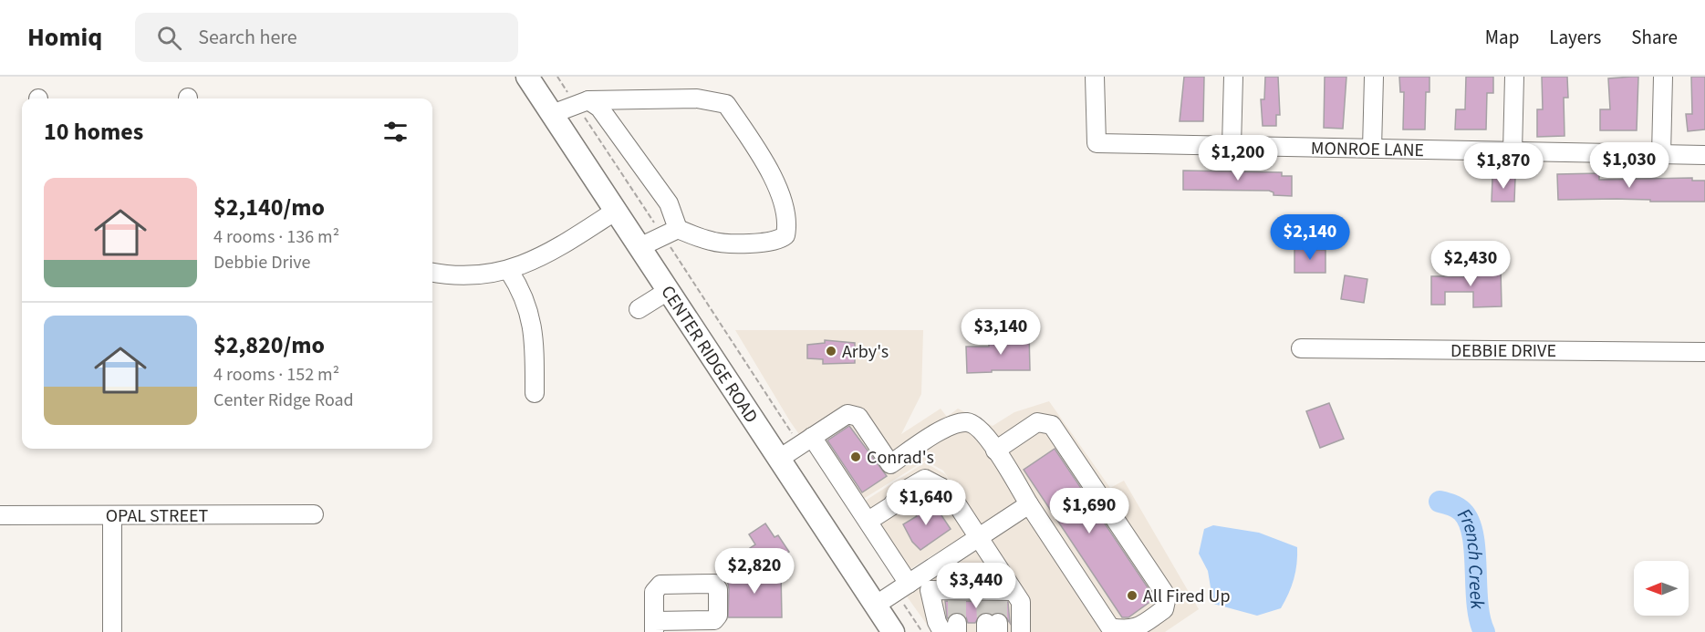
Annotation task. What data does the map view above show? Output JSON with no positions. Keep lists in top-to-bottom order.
{
  "streets": {
    "main road": ["CENTER RIDGE ROAD"],
    "street": ["MONROE LANE", "DEBBIE DRIVE", "OPAL STREET"]
  },
  "water": ["French Creek"],
  "places": ["Arby's", "Conrad's", "All Fired Up"],
  "north": "left",
  "page": {
    "header": "Homiq",
    "search": "Search here",
    "nav": ["Map", "Layers", "Share"],
    "heading": "10 homes",
    "price": [
      "$1,200",
      "$1,030",
      "$1,870",
      "$2,140",
      "$2,430",
      "$3,140",
      "$1,640",
      "$1,690",
      "$2,820",
      "$3,440"
    ],
    "list": [
      {
        "name": "$2,140/mo",
        "note": "4 rooms · 136 m² · Debbie Drive"
      },
      {
        "name": "$2,820/mo",
        "note": "4 rooms · 152 m² · Center Ridge Road"
      }
    ]
  }
}
